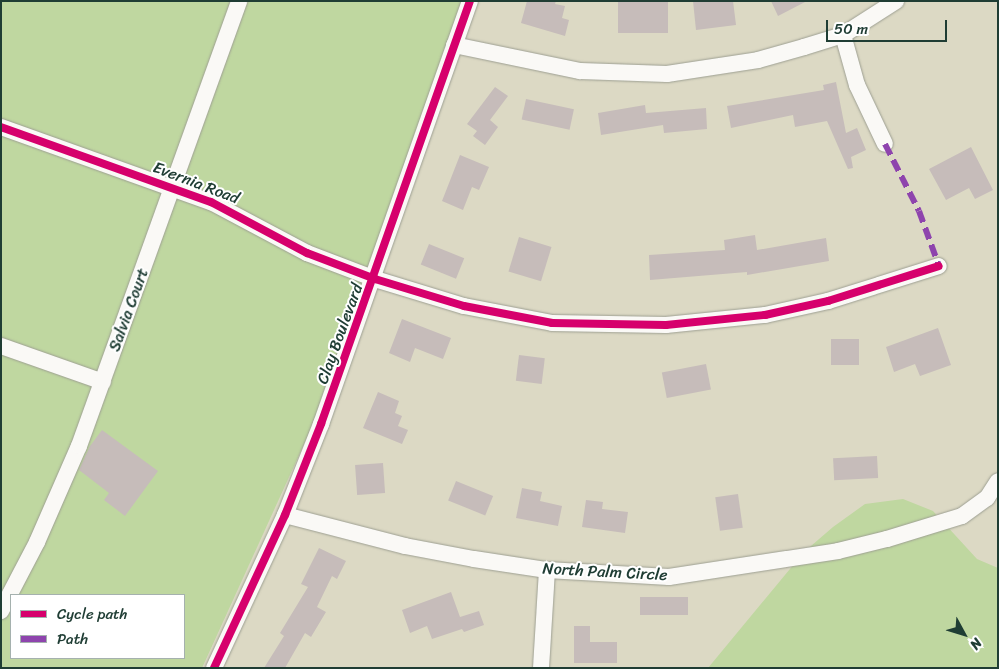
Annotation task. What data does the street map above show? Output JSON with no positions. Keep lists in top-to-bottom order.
{
  "streets": {
    "street": [
      "Evernia Road",
      "Salvia Court",
      "Clay Boulevard",
      "North Palm Circle"
    ]
  },
  "crossings": [
    ["Evernia Road", "Salvia Court"],
    ["Evernia Road", "Clay Boulevard"],
    ["Clay Boulevard", "North Palm Circle"]
  ],
  "legend": ["Cycle path", "Path"],
  "scale_bar": "50 m",
  "north": "bottom right"
}
